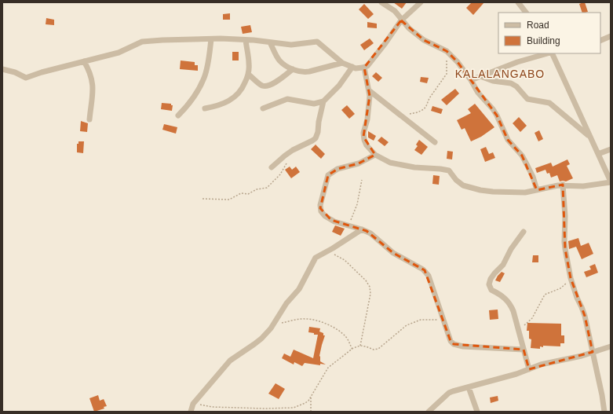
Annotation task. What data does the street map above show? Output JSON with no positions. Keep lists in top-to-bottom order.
{
  "districts": ["KALALANGABO"],
  "legend": ["Road", "Building"]
}
